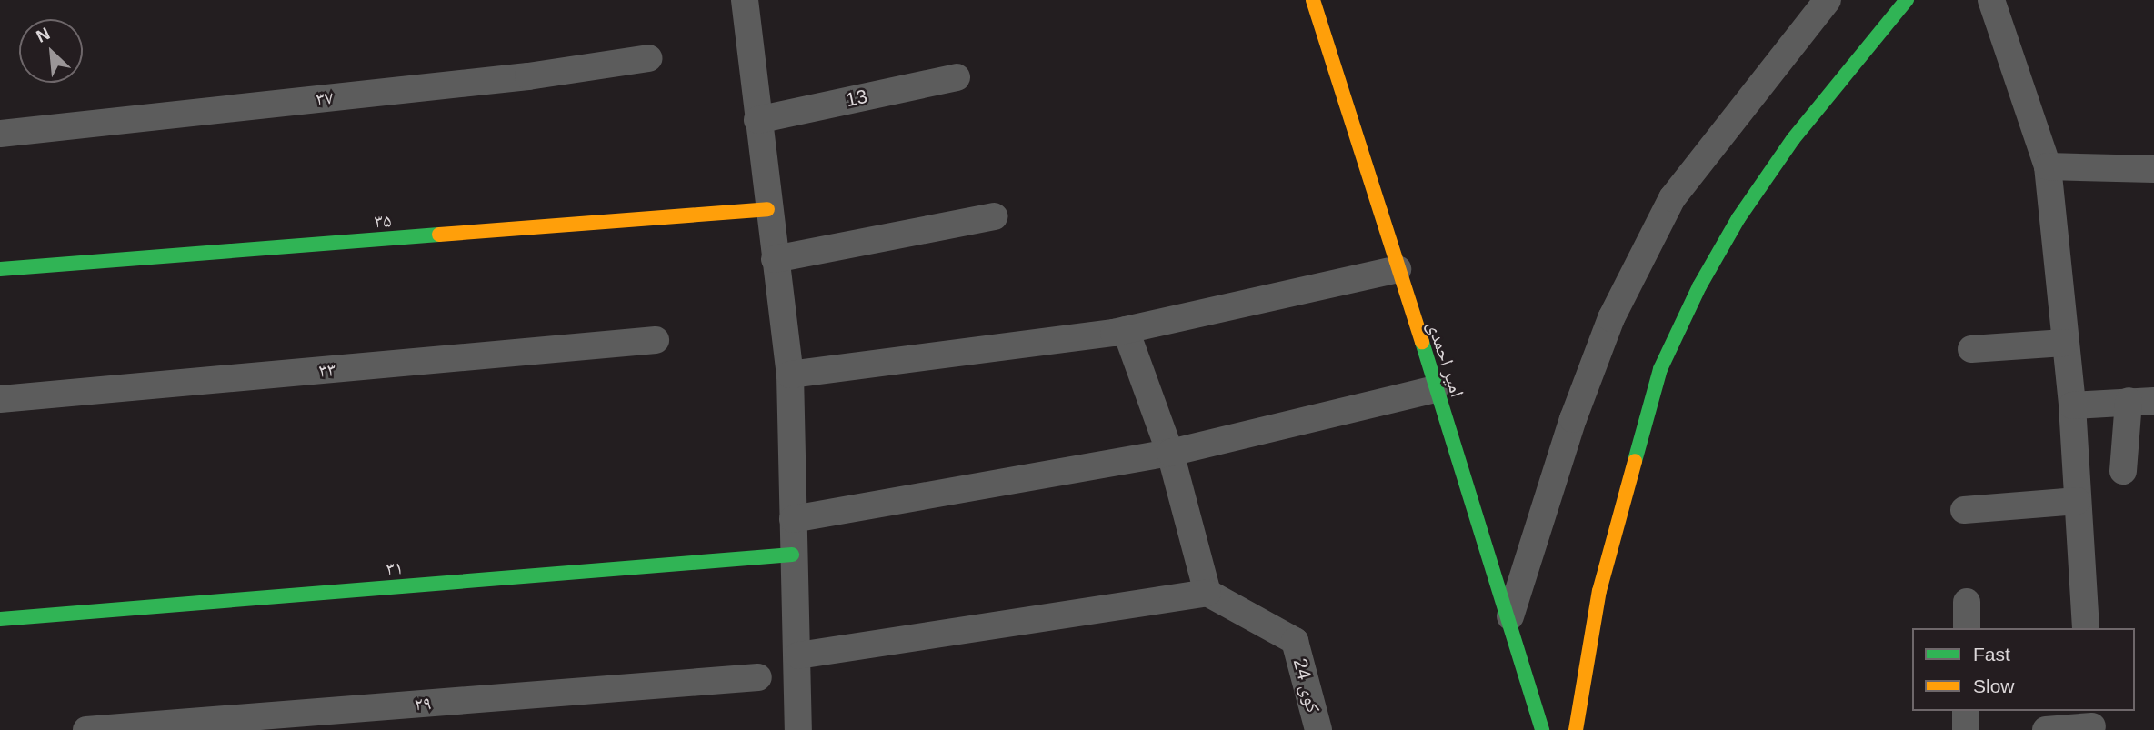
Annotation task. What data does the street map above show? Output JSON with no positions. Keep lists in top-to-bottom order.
{
  "streets": {
    "street": [
      "۳۷",
      "13",
      "۳۵",
      "امیر احمدی",
      "۳۳",
      "۳۱",
      "کوی 24",
      "۲۹"
    ]
  },
  "legend": ["Fast", "Slow"],
  "north": "top left"
}
